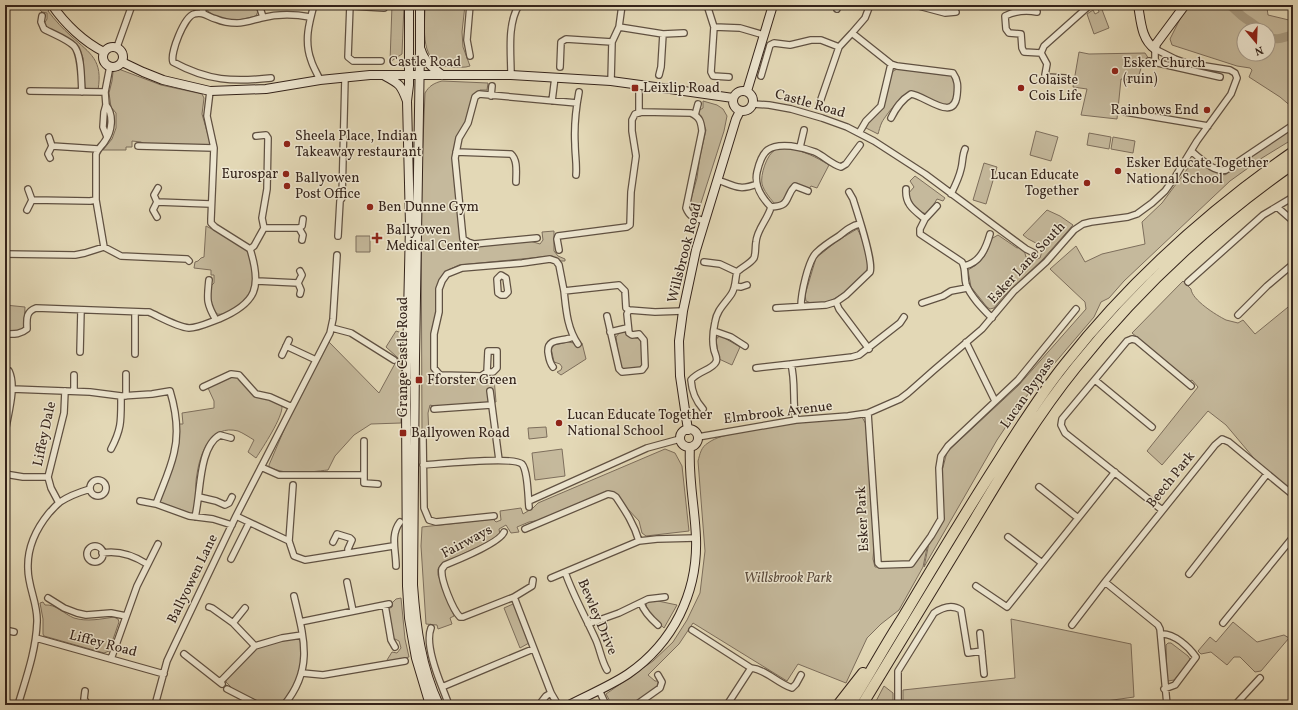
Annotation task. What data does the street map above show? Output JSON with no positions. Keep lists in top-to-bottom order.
{
  "streets": {
    "highway": ["Lucan Bypass"],
    "street": [
      "Castle Road",
      "Willsbrook Road",
      "Esker Lane South",
      "Grange Castle Road",
      "Elmbrook Avenue",
      "Liffey Dale",
      "Beech Park",
      "Esker Park",
      "Fairways",
      "Ballyowen Lane",
      "Bewley Drive",
      "Liffey Road"
    ]
  },
  "crossings": [
    ["Castle Road", "Willsbrook Road"],
    ["Castle Road", "Grange Castle Road"],
    ["Willsbrook Road", "Elmbrook Avenue"],
    ["Esker Lane South", "Elmbrook Avenue"],
    ["Esker Lane South", "Esker Park"],
    ["Ballyowen Lane", "Liffey Road"]
  ],
  "parks": ["Willsbrook Park"],
  "places": {
    "other": [
      "Esker Church (ruin)",
      "Colaiste Cois Life",
      "Rainbows End",
      "Sheela Place, Indian Takeaway restaurant",
      "Esker Educate Together National School",
      "Eurospar",
      "Lucan Educate Together",
      "Ballyowen Post Office",
      "Ben Dunne Gym",
      "Lucan Educate Together National School"
    ],
    "transit": ["Leixlip Road", "Fforster Green", "Ballyowen Road"],
    "health": ["Ballyowen Medical Center"]
  },
  "north": "bottom"
}
